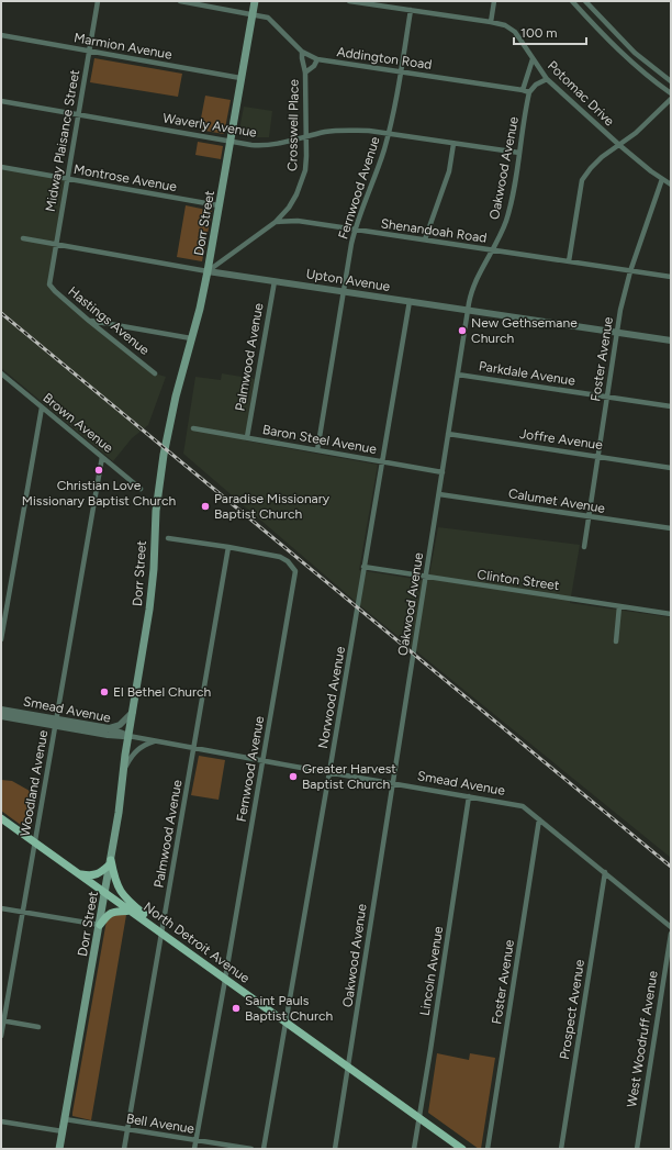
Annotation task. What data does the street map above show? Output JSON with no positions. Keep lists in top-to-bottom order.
{
  "streets": {
    "main road": ["Dorr Street", "North Detroit Avenue"],
    "street": [
      "Marmion Avenue",
      "Addington Road",
      "Potomac Drive",
      "Waverly Avenue",
      "Crosswell Place",
      "Midway Plaisance Street",
      "Oakwood Avenue",
      "Montrose Avenue",
      "Fernwood Avenue",
      "Shenandoah Road",
      "Upton Avenue",
      "Hastings Avenue",
      "Palmwood Avenue",
      "Foster Avenue",
      "Parkdale Avenue",
      "Brown Avenue",
      "Baron Steel Avenue",
      "Joffre Avenue",
      "Calumet Avenue",
      "Clinton Street",
      "Norwood Avenue",
      "Smead Avenue",
      "Woodland Avenue",
      "Lincoln Avenue",
      "Prospect Avenue",
      "West Woodruff Avenue",
      "Bell Avenue"
    ]
  },
  "crossings": [
    ["Marmion Avenue", "Midway Plaisance Street"],
    ["Marmion Avenue", "Dorr Street"],
    ["Addington Road", "Crosswell Place"],
    ["Addington Road", "Oakwood Avenue"],
    ["Addington Road", "Fernwood Avenue"],
    ["Addington Road", "Dorr Street"],
    ["Potomac Drive", "Fernwood Avenue"],
    ["Potomac Drive", "Foster Avenue"],
    ["Waverly Avenue", "Crosswell Place"],
    ["Waverly Avenue", "Midway Plaisance Street"],
    ["Waverly Avenue", "Oakwood Avenue"],
    ["Waverly Avenue", "Fernwood Avenue"],
    ["Waverly Avenue", "Dorr Street"],
    ["Crosswell Place", "Shenandoah Road"],
    ["Midway Plaisance Street", "Montrose Avenue"],
    ["Midway Plaisance Street", "Upton Avenue"],
    ["Midway Plaisance Street", "Hastings Avenue"],
    ["Oakwood Avenue", "Shenandoah Road"],
    ["Oakwood Avenue", "Upton Avenue"],
    ["Oakwood Avenue", "Parkdale Avenue"],
    ["Oakwood Avenue", "Baron Steel Avenue"],
    ["Oakwood Avenue", "Joffre Avenue"],
    ["Oakwood Avenue", "Calumet Avenue"],
    ["Oakwood Avenue", "Clinton Street"],
    ["Oakwood Avenue", "Smead Avenue"],
    ["Oakwood Avenue", "North Detroit Avenue"],
    ["Montrose Avenue", "Dorr Street"],
    ["Fernwood Avenue", "Shenandoah Road"],
    ["Fernwood Avenue", "Upton Avenue"],
    ["Fernwood Avenue", "Palmwood Avenue"],
    ["Fernwood Avenue", "Baron Steel Avenue"],
    ["Fernwood Avenue", "Smead Avenue"],
    ["Fernwood Avenue", "North Detroit Avenue"],
    ["Fernwood Avenue", "Bell Avenue"],
    ["Dorr Street", "Upton Avenue"],
    ["Dorr Street", "Smead Avenue"],
    ["Dorr Street", "North Detroit Avenue"],
    ["Dorr Street", "Bell Avenue"],
    ["Shenandoah Road", "Foster Avenue"],
    ["Upton Avenue", "Palmwood Avenue"],
    ["Upton Avenue", "Foster Avenue"],
    ["Upton Avenue", "Norwood Avenue"],
    ["Palmwood Avenue", "Baron Steel Avenue"],
    ["Palmwood Avenue", "Smead Avenue"],
    ["Palmwood Avenue", "North Detroit Avenue"],
    ["Palmwood Avenue", "Bell Avenue"],
    ["Foster Avenue", "Parkdale Avenue"],
    ["Foster Avenue", "Joffre Avenue"],
    ["Foster Avenue", "Calumet Avenue"],
    ["Foster Avenue", "Smead Avenue"],
    ["Brown Avenue", "Woodland Avenue"],
    ["Baron Steel Avenue", "Norwood Avenue"],
    ["Clinton Street", "Norwood Avenue"],
    ["Norwood Avenue", "Smead Avenue"],
    ["Norwood Avenue", "North Detroit Avenue"],
    ["Smead Avenue", "Woodland Avenue"],
    ["Smead Avenue", "Lincoln Avenue"],
    ["Smead Avenue", "Prospect Avenue"],
    ["Woodland Avenue", "North Detroit Avenue"],
    ["North Detroit Avenue", "Lincoln Avenue"]
  ],
  "places": [
    "New Gethsemane Church",
    "Christian Love Missionary Baptist Church",
    "Paradise Missionary Baptist Church",
    "El Bethel Church",
    "Greater Harvest Baptist Church",
    "Saint Pauls Baptist Church"
  ],
  "scale_bar": "100 m"
}
